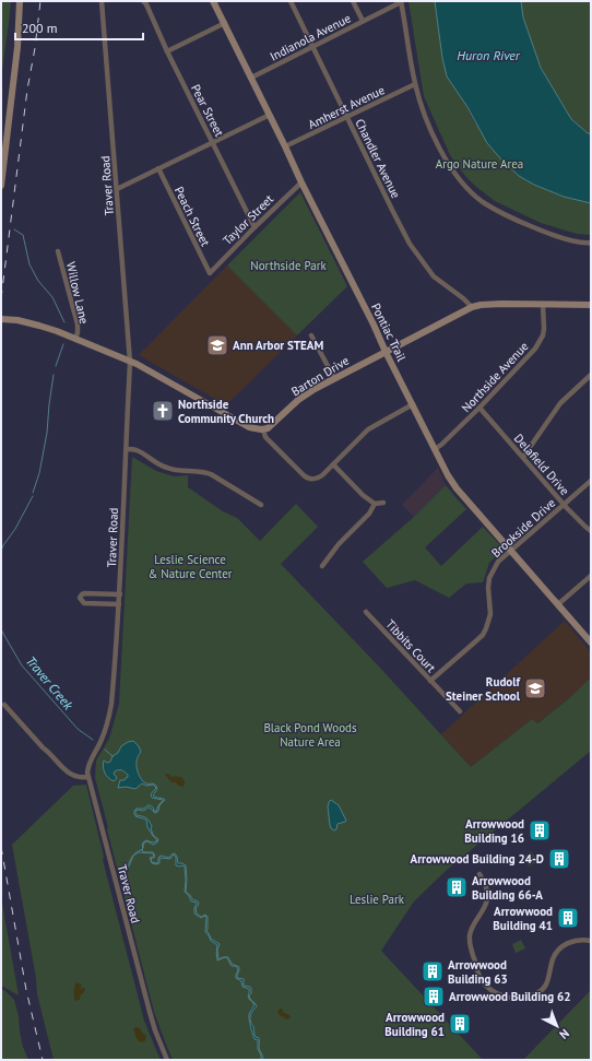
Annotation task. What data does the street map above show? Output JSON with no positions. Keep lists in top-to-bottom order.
{
  "streets": {
    "main road": ["Pontiac Trail", "Barton Drive"],
    "street": [
      "Indianola Avenue",
      "Amherst Avenue",
      "Pear Street",
      "Chandler Avenue",
      "Traver Road",
      "Peach Street",
      "Taylor Street",
      "Willow Lane",
      "Northside Avenue",
      "Delafield Drive",
      "Brookside Drive",
      "Tibbits Court"
    ]
  },
  "crossings": [
    ["Indianola Avenue", "Chandler Avenue"],
    ["Indianola Avenue", "Pontiac Trail"],
    ["Amherst Avenue", "Chandler Avenue"],
    ["Amherst Avenue", "Pontiac Trail"],
    ["Pear Street", "Taylor Street"],
    ["Chandler Avenue", "Barton Drive"],
    ["Peach Street", "Taylor Street"],
    ["Taylor Street", "Pontiac Trail"],
    ["Pontiac Trail", "Barton Drive"],
    ["Pontiac Trail", "Northside Avenue"],
    ["Pontiac Trail", "Brookside Drive"],
    ["Barton Drive", "Northside Avenue"],
    ["Northside Avenue", "Delafield Drive"],
    ["Delafield Drive", "Brookside Drive"],
    ["Brookside Drive", "Tibbits Court"]
  ],
  "water": ["Huron River", "Traver Creek"],
  "parks": [
    "Argo Nature Area",
    "Northside Park",
    "Leslie Science & Nature Center",
    "Black Pond Woods Nature Area",
    "Leslie Park"
  ],
  "places": {
    "school or university": ["Ann Arbor STEAM", "Rudolf Steiner School"],
    "church": ["Northside Community Church"],
    "building": [
      "Arrowwood Building 16",
      "Arrowwood Building 24-D",
      "Arrowwood Building 66-A",
      "Arrowwood Building 41",
      "Arrowwood Building 63",
      "Arrowwood Building 62",
      "Arrowwood Building 61"
    ]
  },
  "scale_bar": "200 m",
  "north": "bottom right"
}
